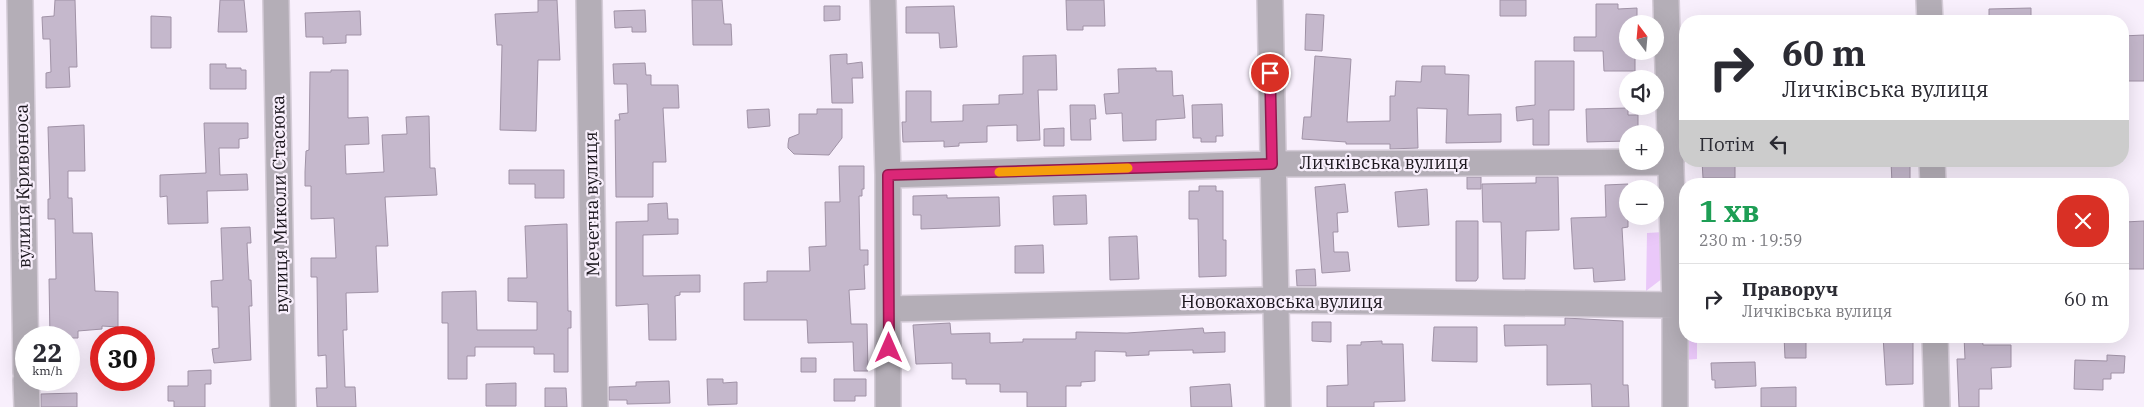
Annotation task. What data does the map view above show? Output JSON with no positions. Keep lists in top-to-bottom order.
{
  "streets": {
    "street": [
      "Личківська вулиця",
      "вулиця Кривоноса",
      "вулиця Миколи Стасюка",
      "Мечетна вулиця",
      "Новокаховська вулиця"
    ]
  },
  "north": "top",
  "page": {
    "map_buttons": ["+", "−"],
    "turn": ["60 m", "Личківська вулиця"],
    "then": "Потім",
    "heading": ["1 хв", "230 m · 19:59"],
    "list": [
      {
        "name": "Праворуч",
        "note": "Личківська вулиця",
        "value": "60 m"
      }
    ],
    "speed": "22 km/h",
    "limit": "30"
  }
}
